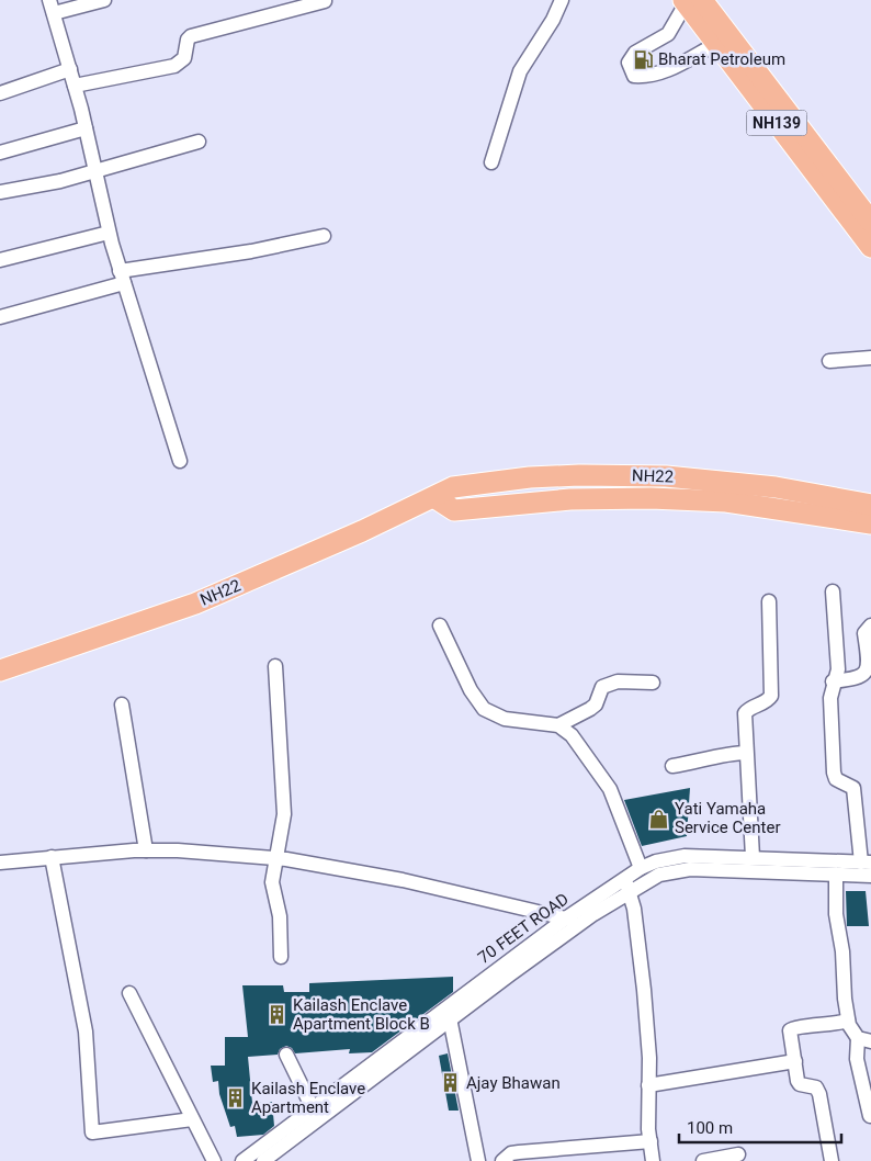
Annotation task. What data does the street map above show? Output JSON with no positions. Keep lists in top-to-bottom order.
{
  "streets": {
    "highway": ["NH139", "NH22"],
    "street": ["70 FEET ROAD"]
  },
  "places": {
    "fuel station": ["Bharat Petroleum"],
    "shop": ["Yati Yamaha Service Center"],
    "building": ["Kailash Enclave Apartment Block B", "Ajay Bhawan", "Kailash Enclave Apartment"]
  },
  "scale_bar": "100 m"
}
